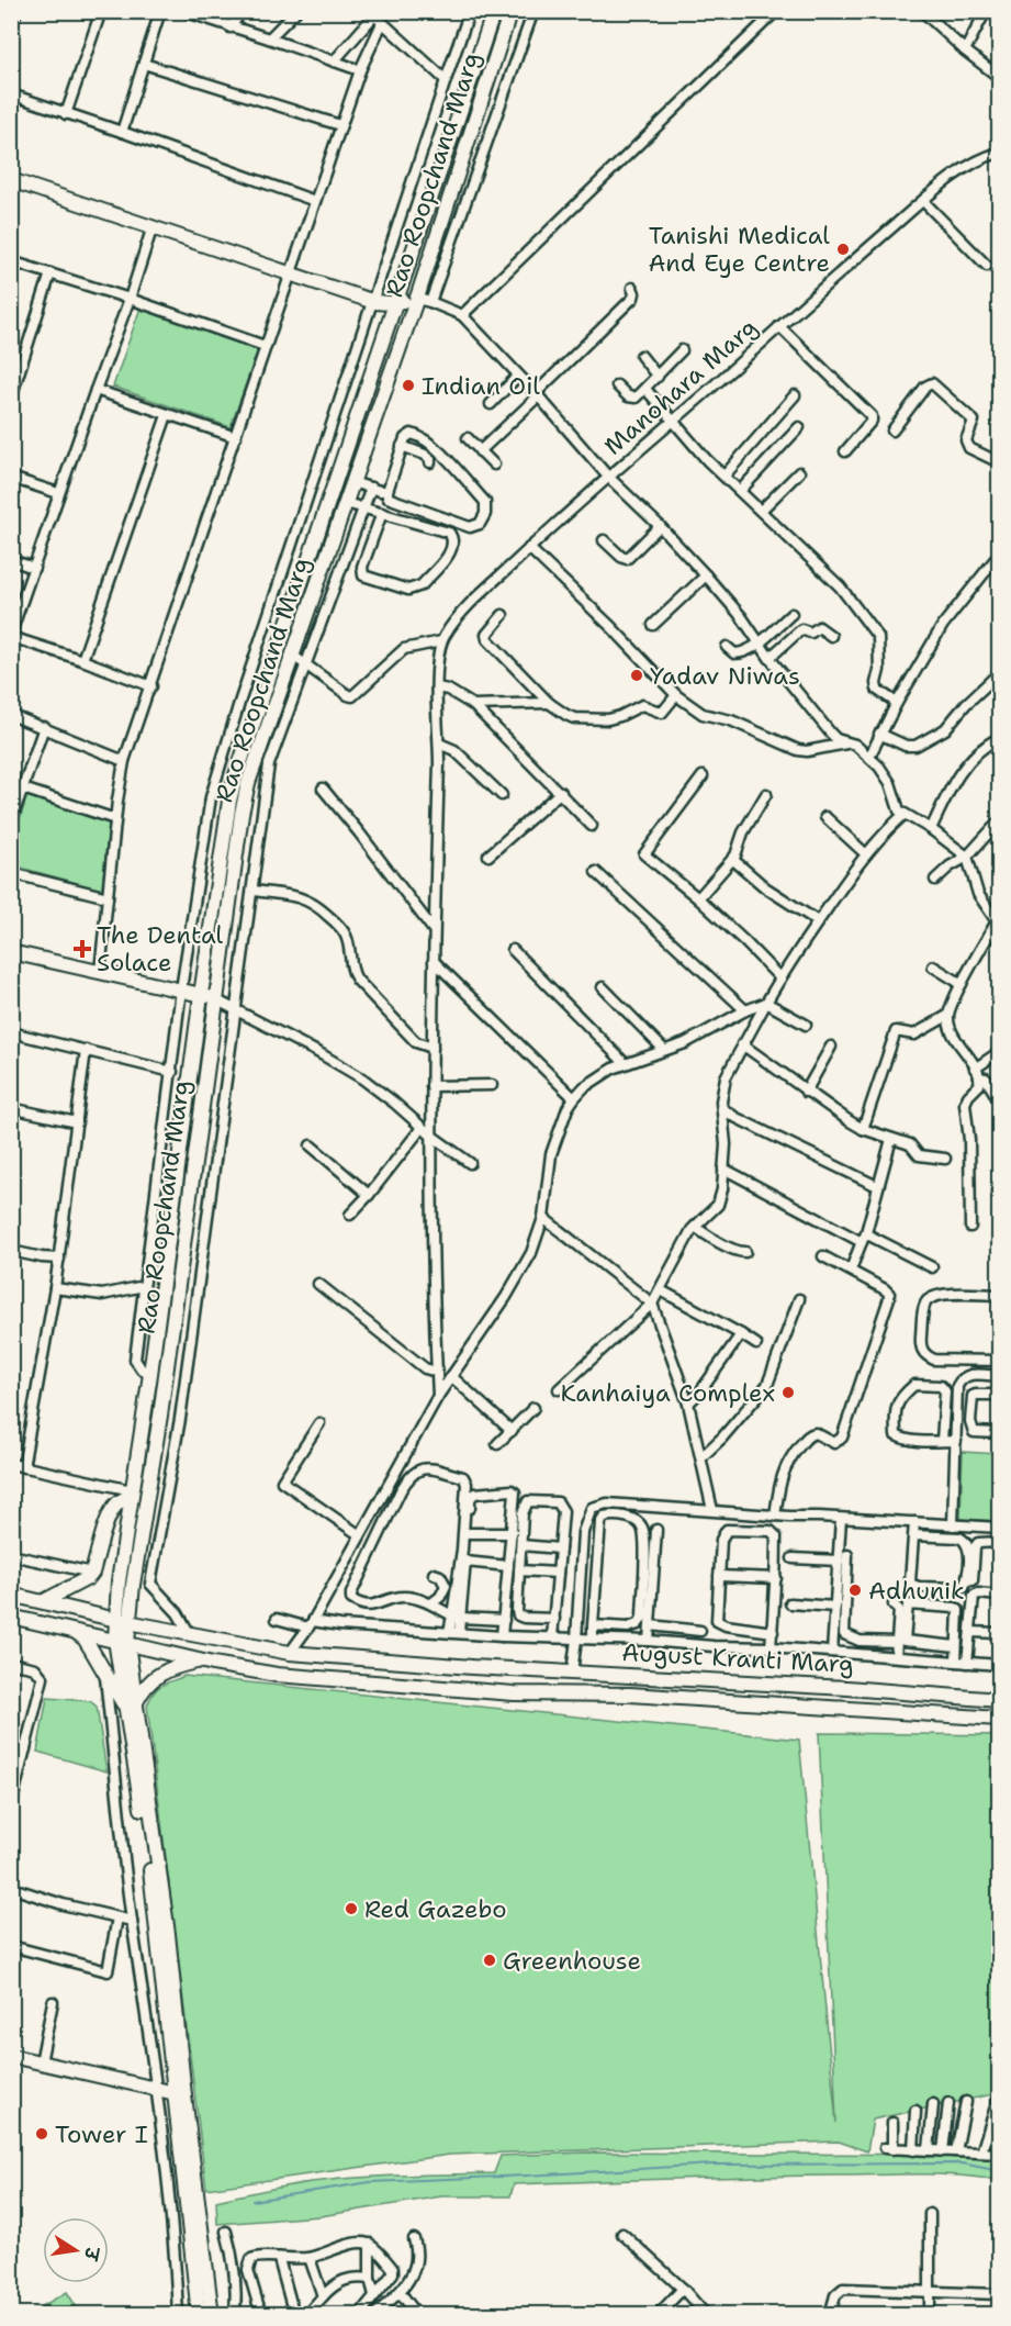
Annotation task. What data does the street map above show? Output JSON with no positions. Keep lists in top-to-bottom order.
{
  "streets": {
    "main road": ["Rao Roopchand Marg", "August Kranti Marg"],
    "street": ["Manohara Marg"]
  },
  "crossings": [
    ["Rao Roopchand Marg", "August Kranti Marg"]
  ],
  "places": {
    "other": [
      "Tanishi Medical And Eye Centre",
      "Indian Oil",
      "Yadav Niwas",
      "Kanhaiya Complex",
      "Adhunik",
      "Red Gazebo",
      "Greenhouse",
      "Tower I"
    ],
    "health": ["The Dental Solace"]
  },
  "north": "right"
}
